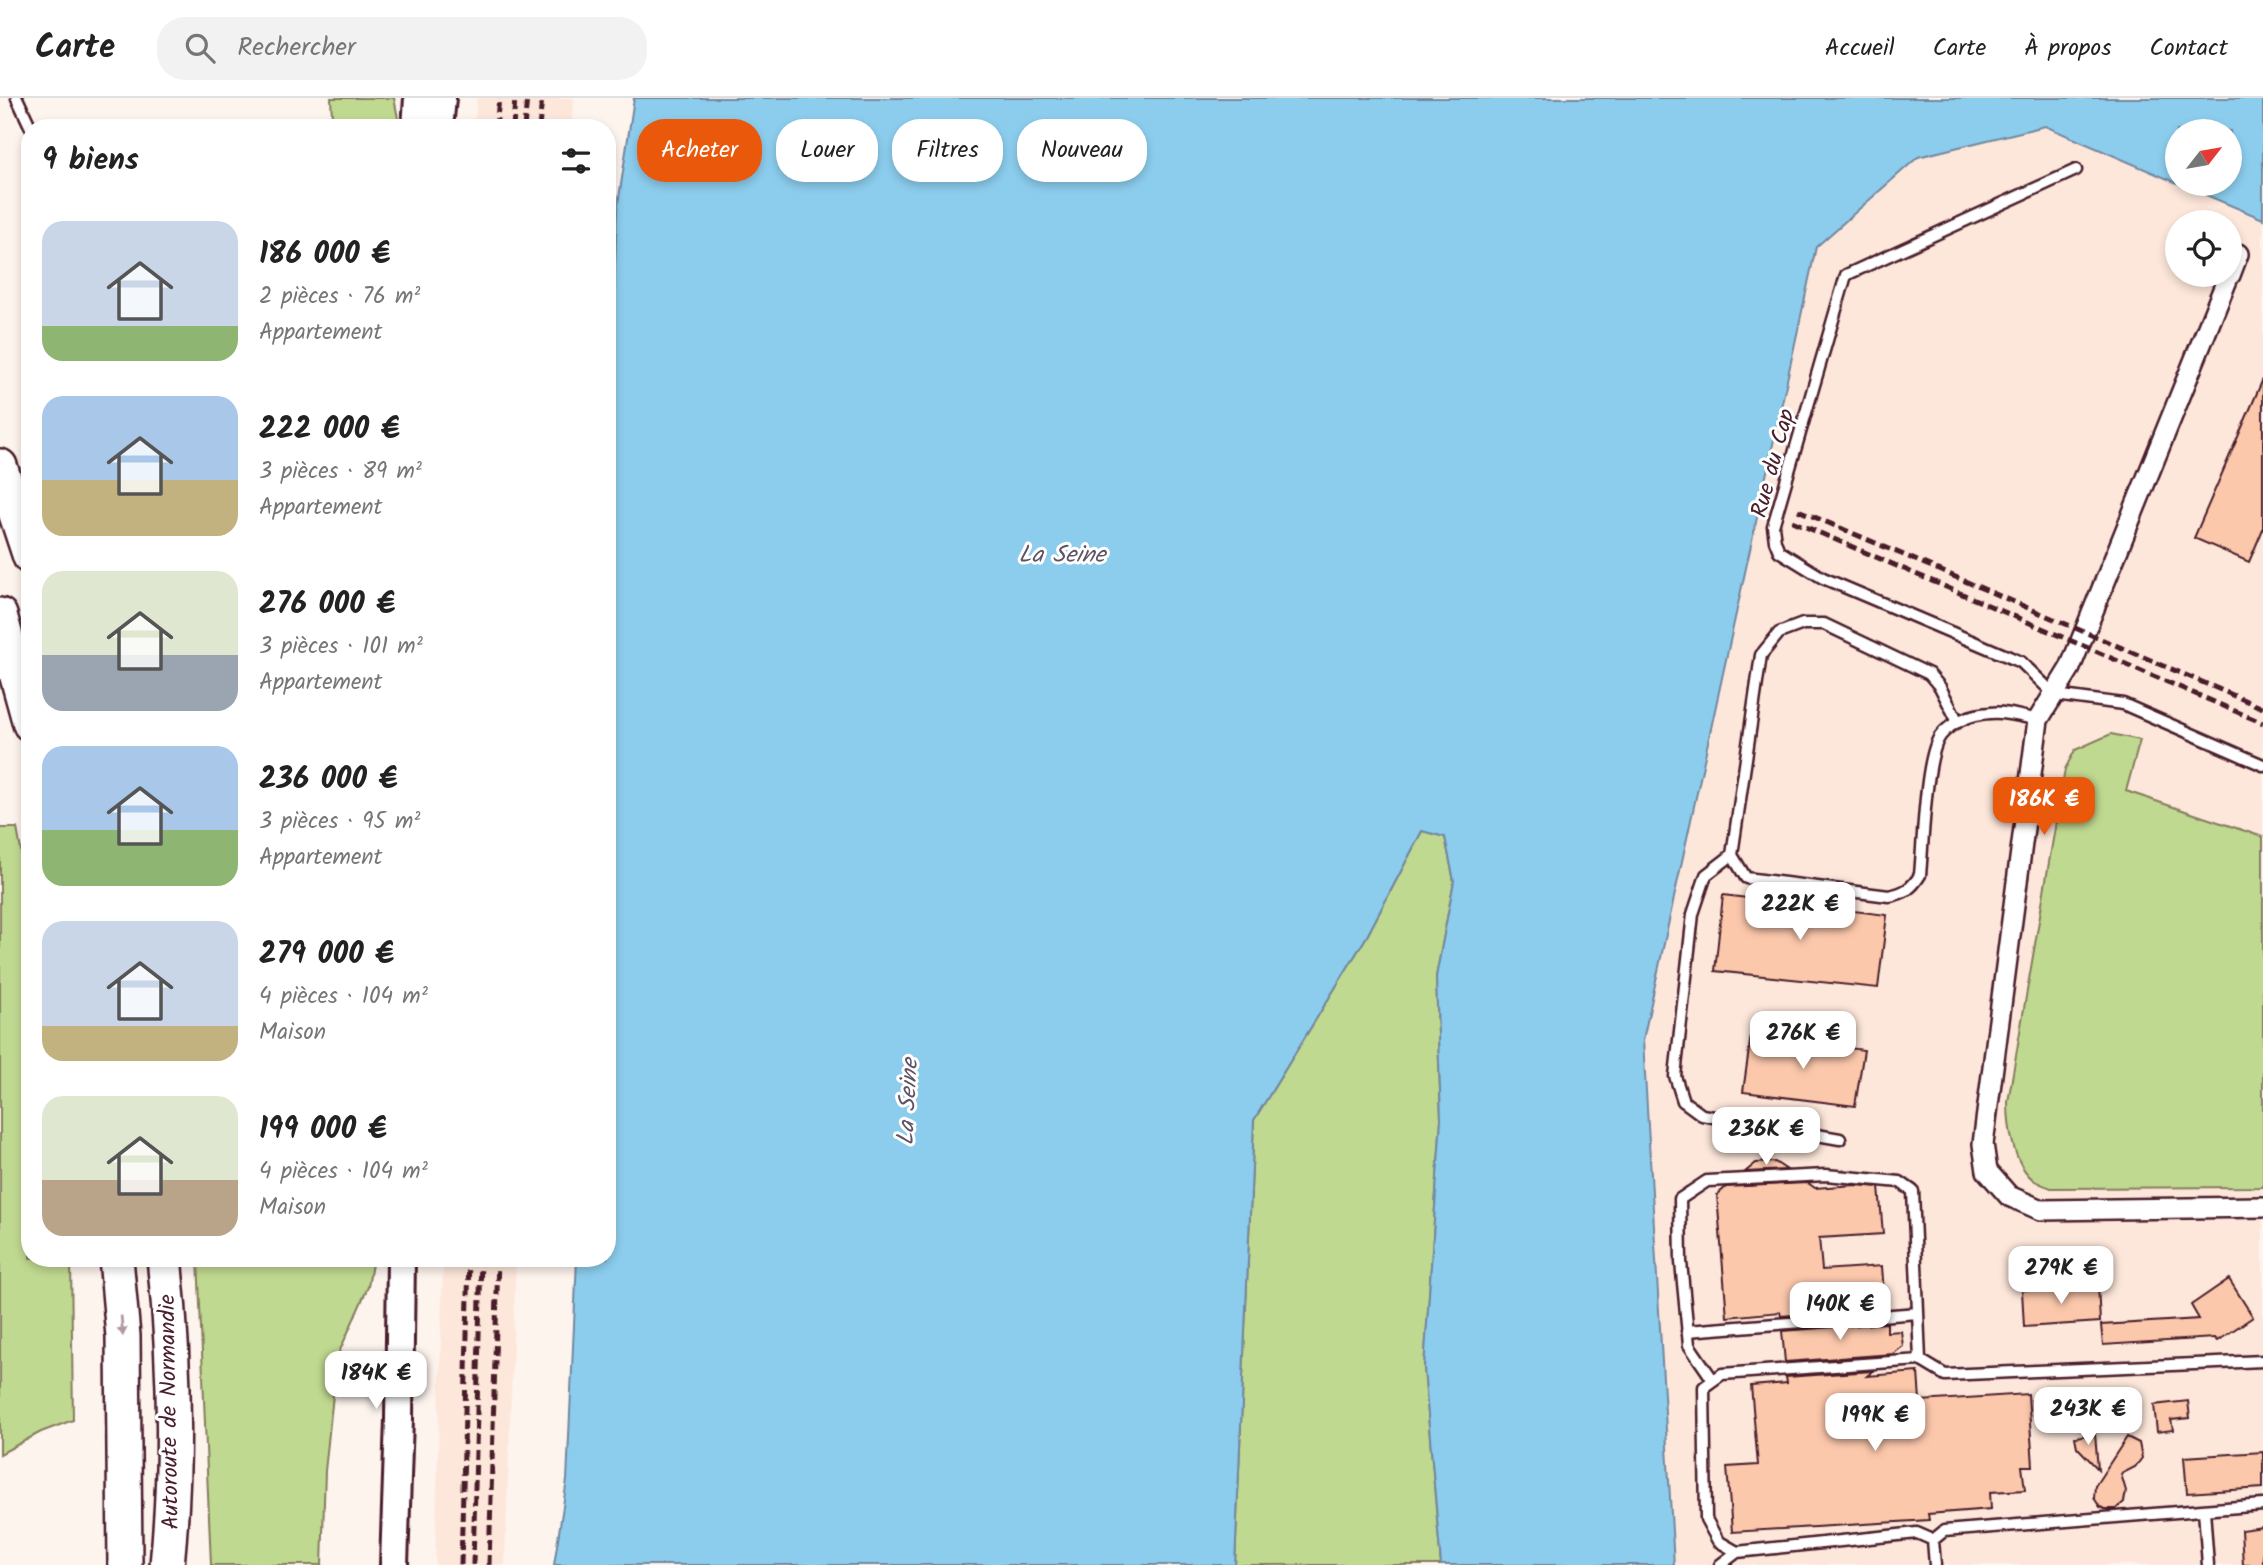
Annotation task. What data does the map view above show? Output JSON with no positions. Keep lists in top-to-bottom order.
{
  "streets": {
    "highway": ["Autoroute de Normandie"],
    "lane": ["Rue du Cap"]
  },
  "water": ["La Seine"],
  "north": "top right",
  "page": {
    "header": "Carte",
    "search": "Rechercher",
    "nav": [
      "Accueil",
      "Carte",
      "À propos",
      "Contact"
    ],
    "chip": [
      "Acheter",
      "Louer",
      "Filtres",
      "Nouveau"
    ],
    "heading": "9 biens",
    "list": [
      {
        "name": "186 000 €",
        "note": "2 pièces · 76 m² · Appartement"
      },
      {
        "name": "222 000 €",
        "note": "3 pièces · 89 m² · Appartement"
      },
      {
        "name": "276 000 €",
        "note": "3 pièces · 101 m² · Appartement"
      },
      {
        "name": "236 000 €",
        "note": "3 pièces · 95 m² · Appartement"
      },
      {
        "name": "279 000 €",
        "note": "4 pièces · 104 m² · Maison"
      },
      {
        "name": "199 000 €",
        "note": "4 pièces · 104 m² · Maison"
      }
    ],
    "price": [
      "186K €",
      "222K €",
      "276K €",
      "236K €",
      "279K €",
      "140K €",
      "184K €",
      "243K €",
      "199K €"
    ]
  }
}
